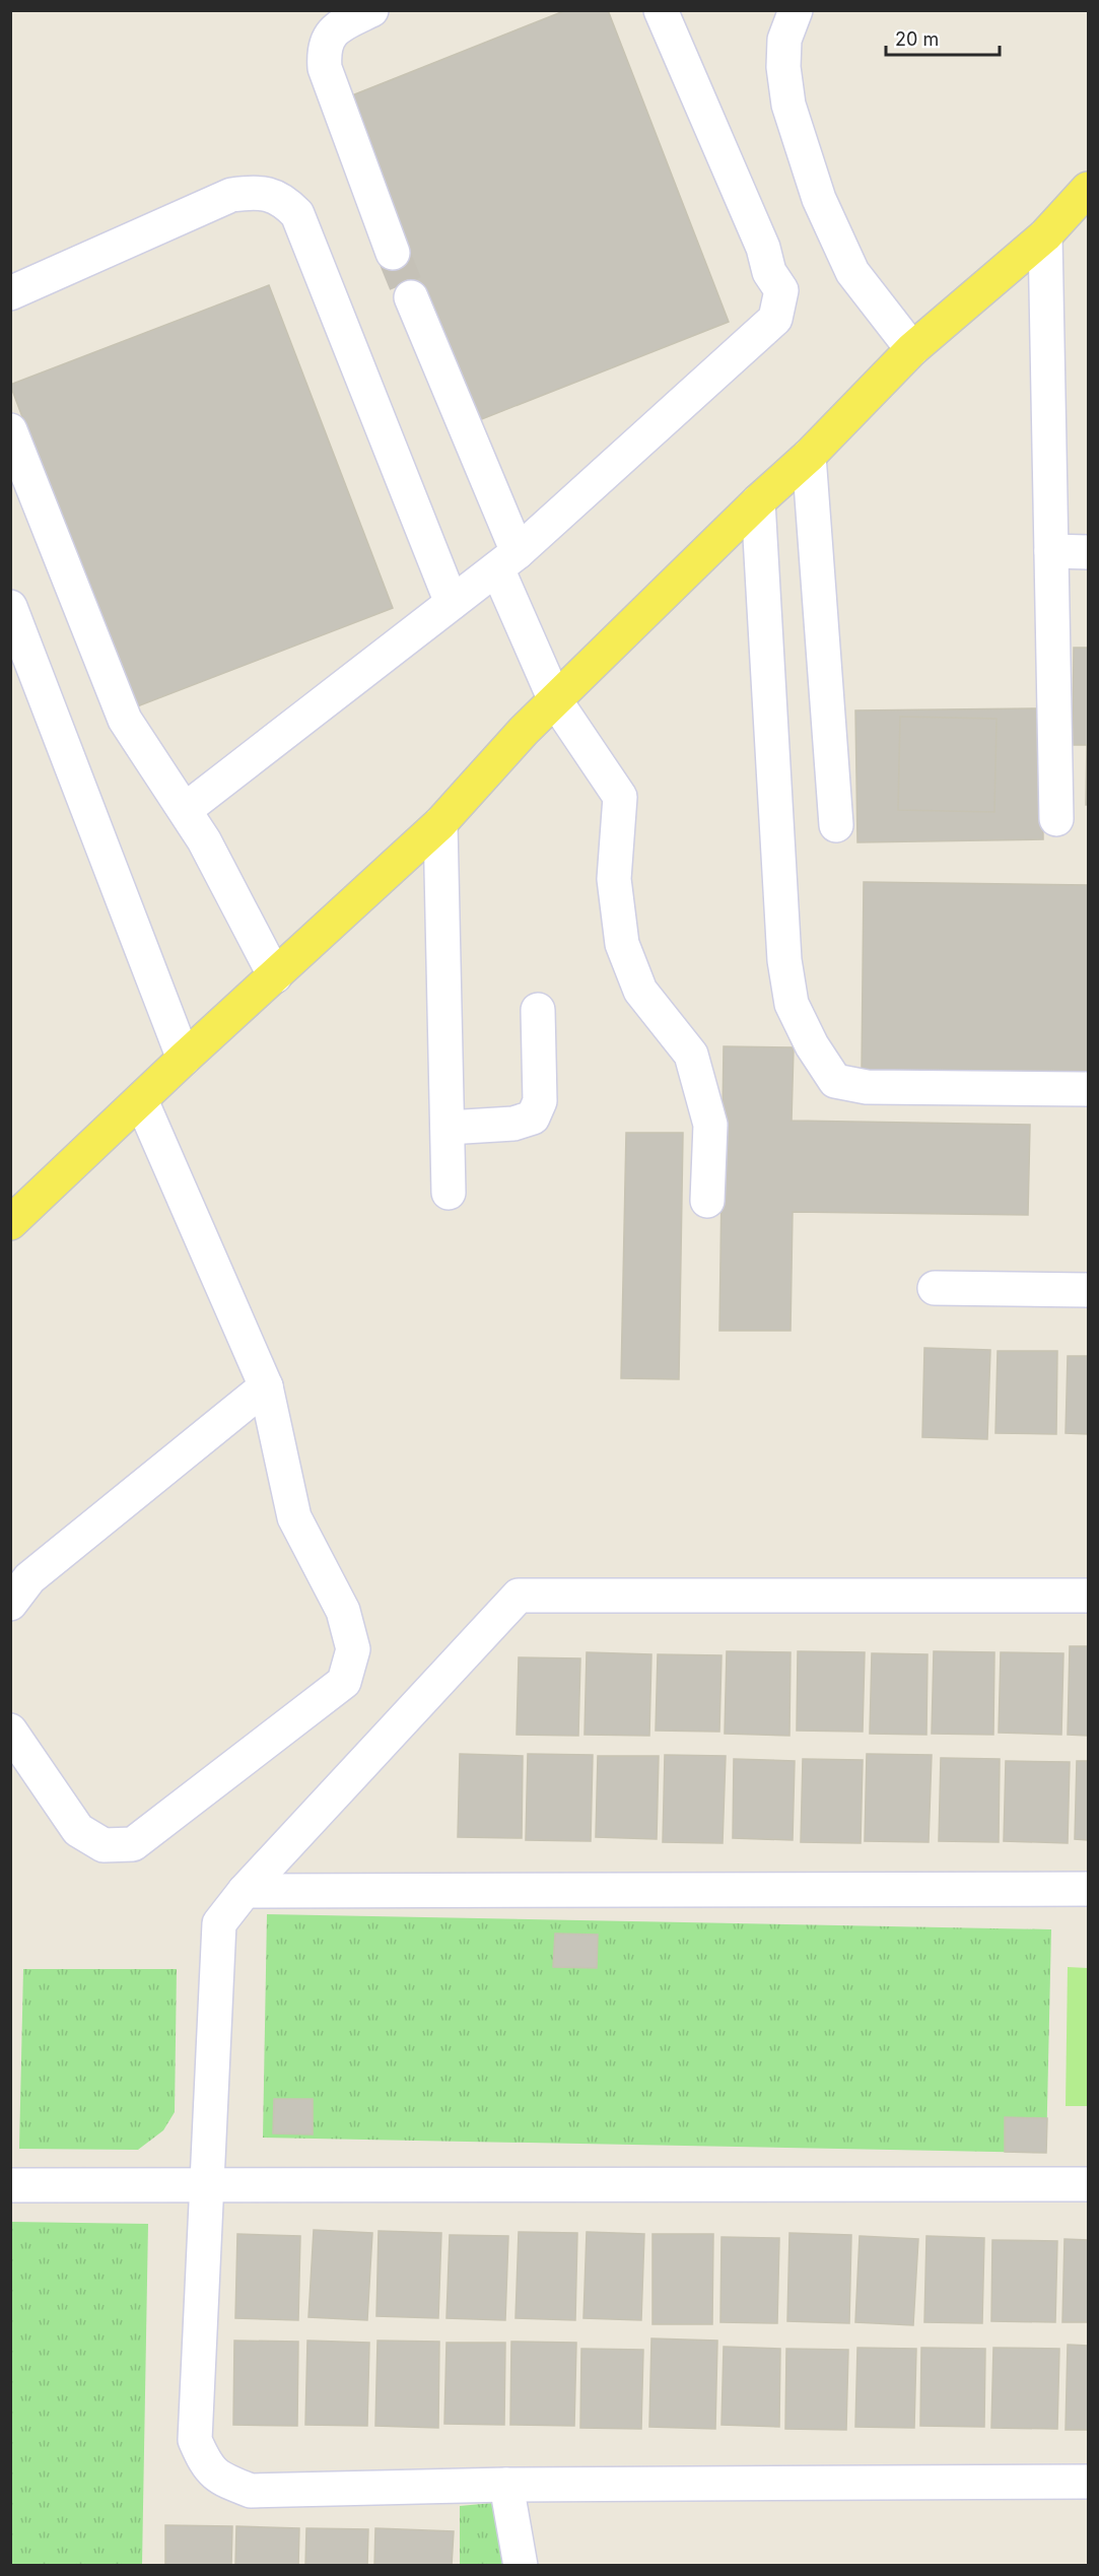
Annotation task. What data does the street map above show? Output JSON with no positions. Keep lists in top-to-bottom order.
{
  "scale_bar": "20 m"
}
